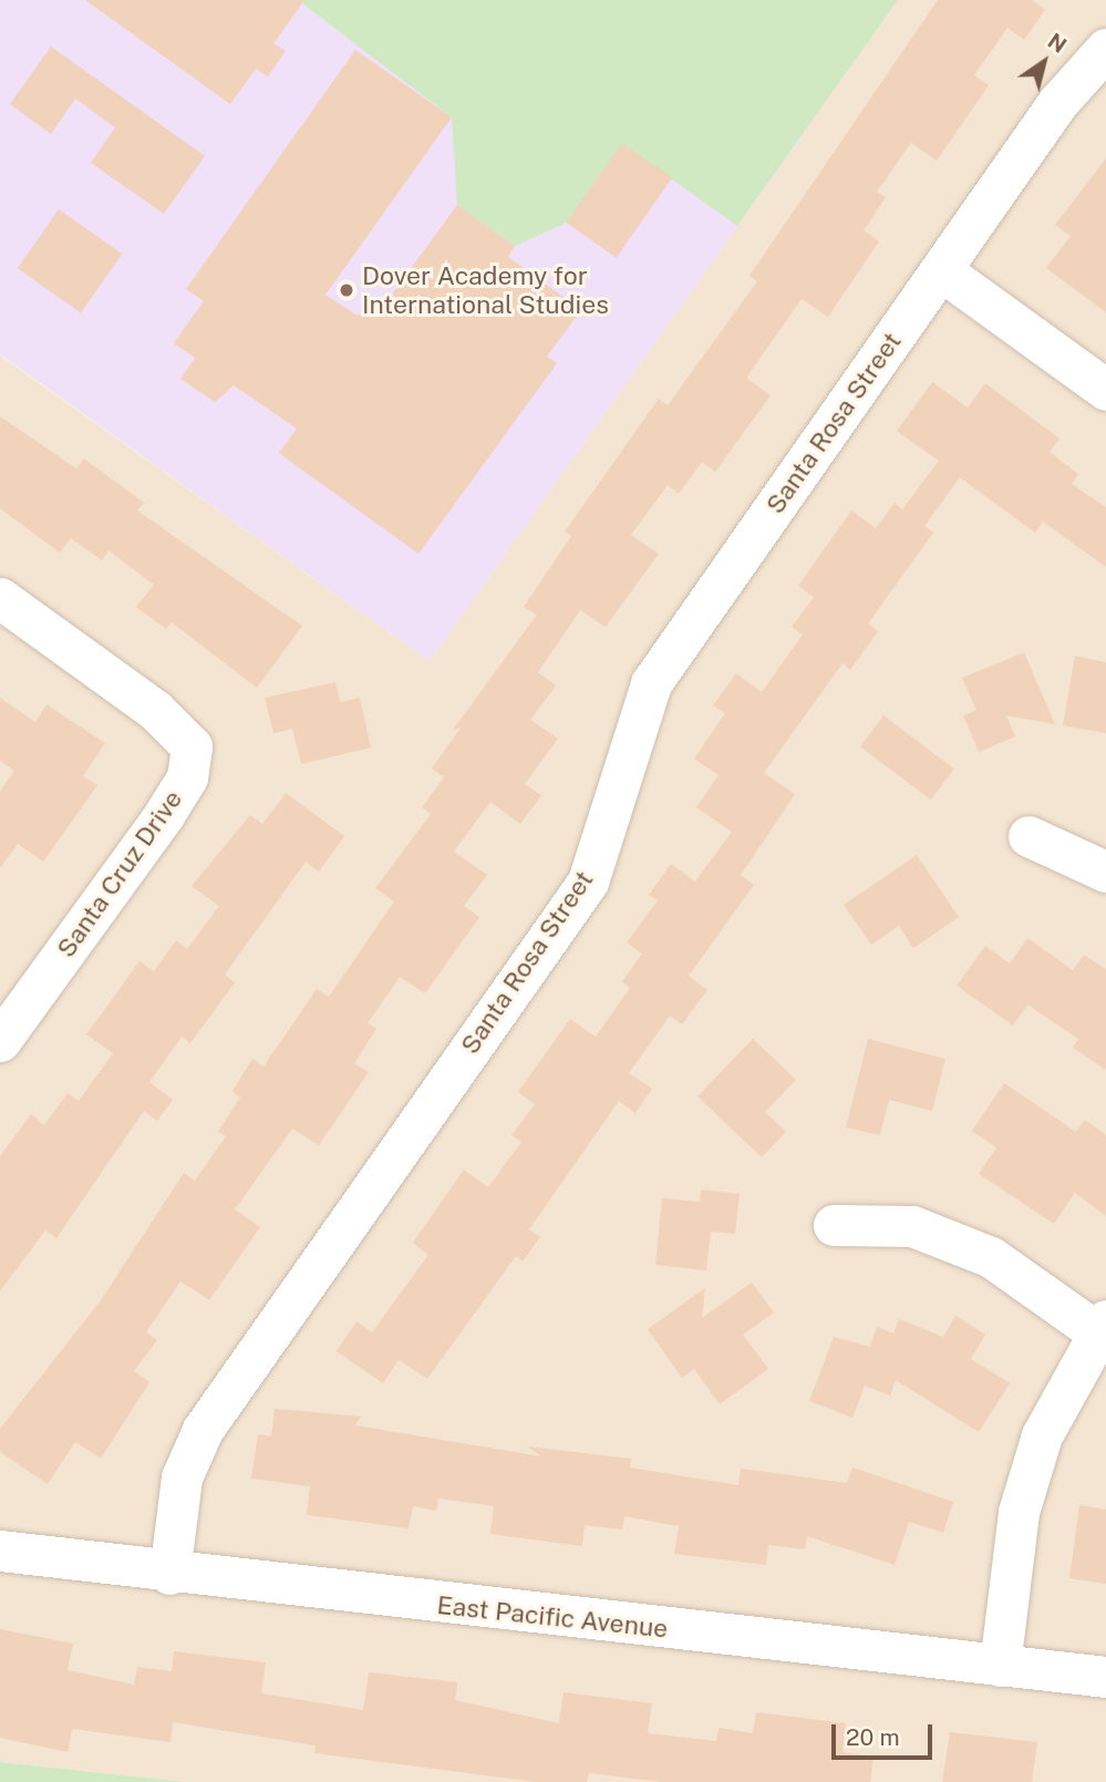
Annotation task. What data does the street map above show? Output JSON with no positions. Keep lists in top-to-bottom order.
{
  "streets": {
    "street": ["Santa Rosa Street", "Santa Cruz Drive", "East Pacific Avenue"]
  },
  "crossings": [
    ["Santa Rosa Street", "East Pacific Avenue"]
  ],
  "places": ["Dover Academy for International Studies"],
  "scale_bar": "20 m",
  "north": "top right"
}
